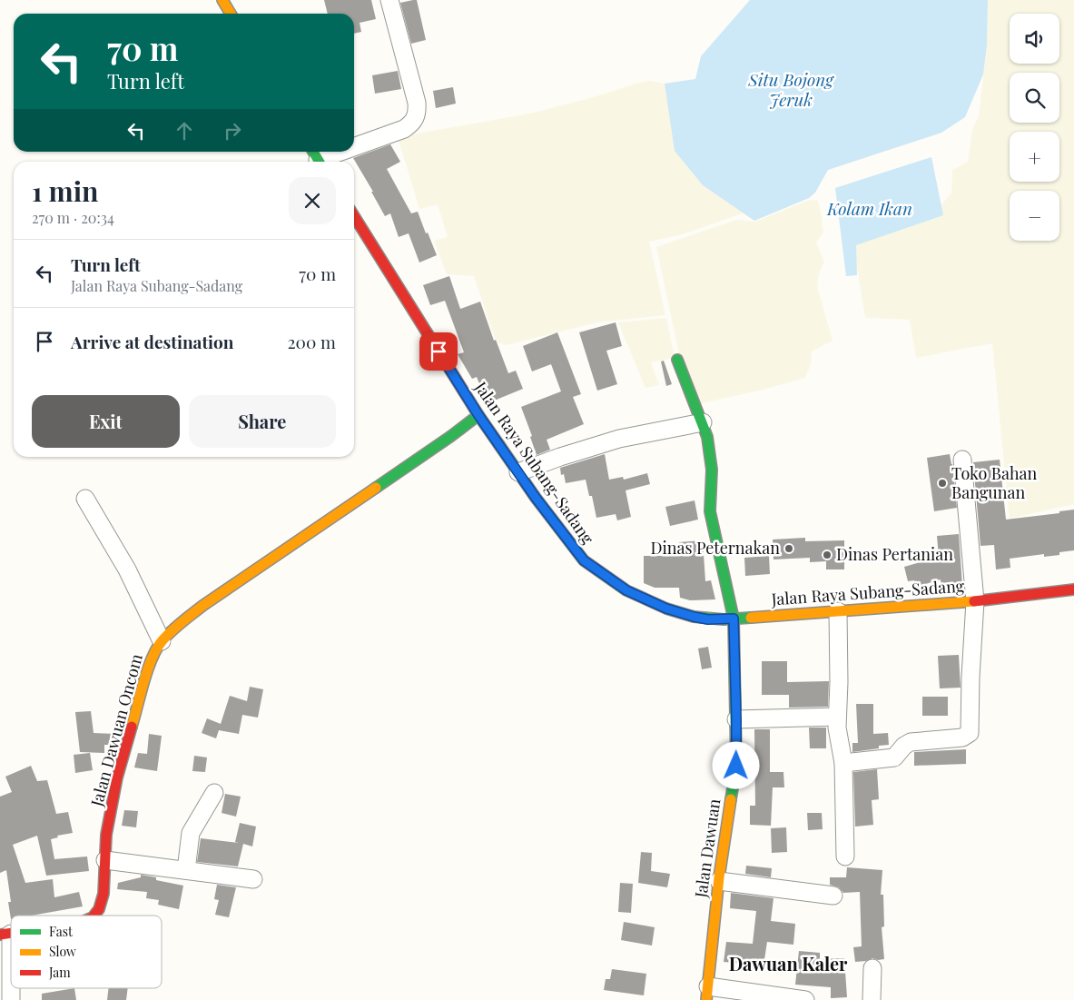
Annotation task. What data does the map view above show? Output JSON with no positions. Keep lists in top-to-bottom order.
{
  "streets": {
    "street": ["Jalan Raya Subang-Sadang", "Jalan Dawuan Oncom", "Jalan Dawuan"]
  },
  "crossings": [
    ["Jalan Raya Subang-Sadang", "Jalan Dawuan Oncom"],
    ["Jalan Raya Subang-Sadang", "Jalan Dawuan"]
  ],
  "districts": ["Dawuan Kaler"],
  "water": ["Situ Bojong Jeruk", "Kolam Ikan"],
  "places": ["Toko Bahan Bangunan", "Dinas Peternakan", "Dinas Pertanian"],
  "legend": ["Fast", "Slow", "Jam"],
  "page": {
    "map_buttons": ["+", "−"],
    "turn": ["70 m", "Turn left"],
    "heading": ["1 min", "270 m · 20:34"],
    "list": [
      {
        "name": "Turn left",
        "note": "Jalan Raya Subang-Sadang",
        "value": "70 m"
      },
      {
        "name": "Arrive at destination",
        "value": "200 m"
      }
    ],
    "buttons": ["Exit", "Share"]
  }
}
